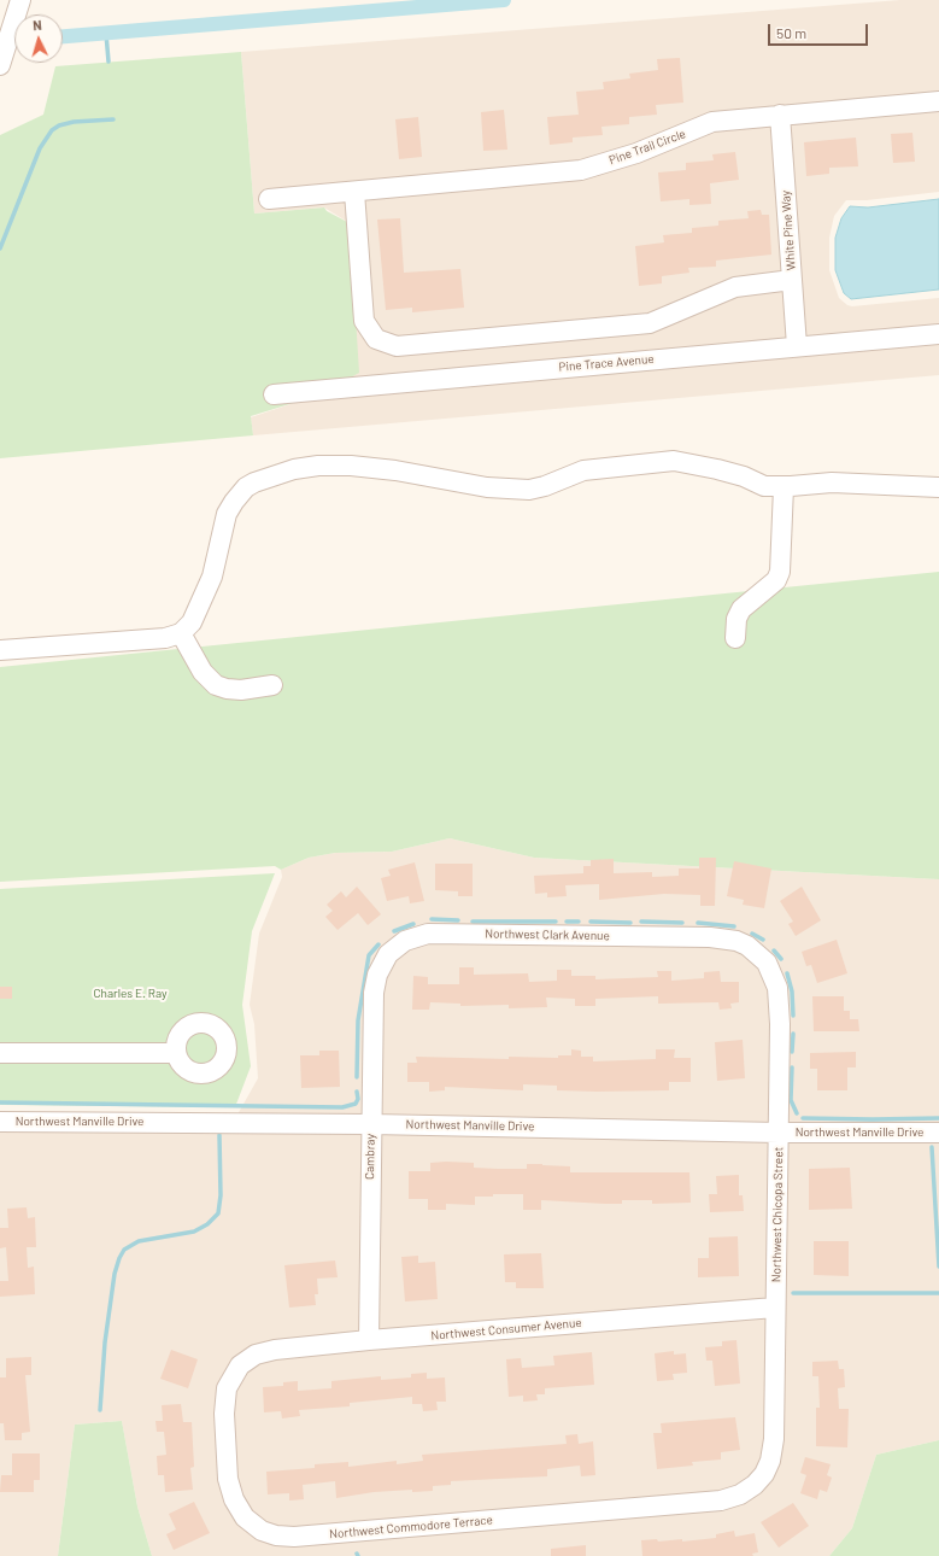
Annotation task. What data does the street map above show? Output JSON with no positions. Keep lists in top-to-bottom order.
{
  "streets": {
    "street": [
      "Pine Trail Circle",
      "White Pine Way",
      "Pine Trace Avenue",
      "Northwest Clark Avenue",
      "Northwest Manville Drive",
      "Cambray",
      "Northwest Chicopa Street",
      "Northwest Consumer Avenue",
      "Northwest Commodore Terrace"
    ]
  },
  "crossings": [
    ["Pine Trail Circle", "White Pine Way"],
    ["White Pine Way", "Pine Trace Avenue"],
    ["Northwest Clark Avenue", "Cambray"],
    ["Northwest Clark Avenue", "Northwest Chicopa Street"],
    ["Northwest Manville Drive", "Cambray"],
    ["Northwest Manville Drive", "Northwest Chicopa Street"],
    ["Cambray", "Northwest Consumer Avenue"],
    ["Northwest Chicopa Street", "Northwest Consumer Avenue"],
    ["Northwest Chicopa Street", "Northwest Commodore Terrace"],
    ["Northwest Consumer Avenue", "Northwest Commodore Terrace"]
  ],
  "parks": ["Charles E. Ray"],
  "scale_bar": "50 m",
  "north": "top"
}
